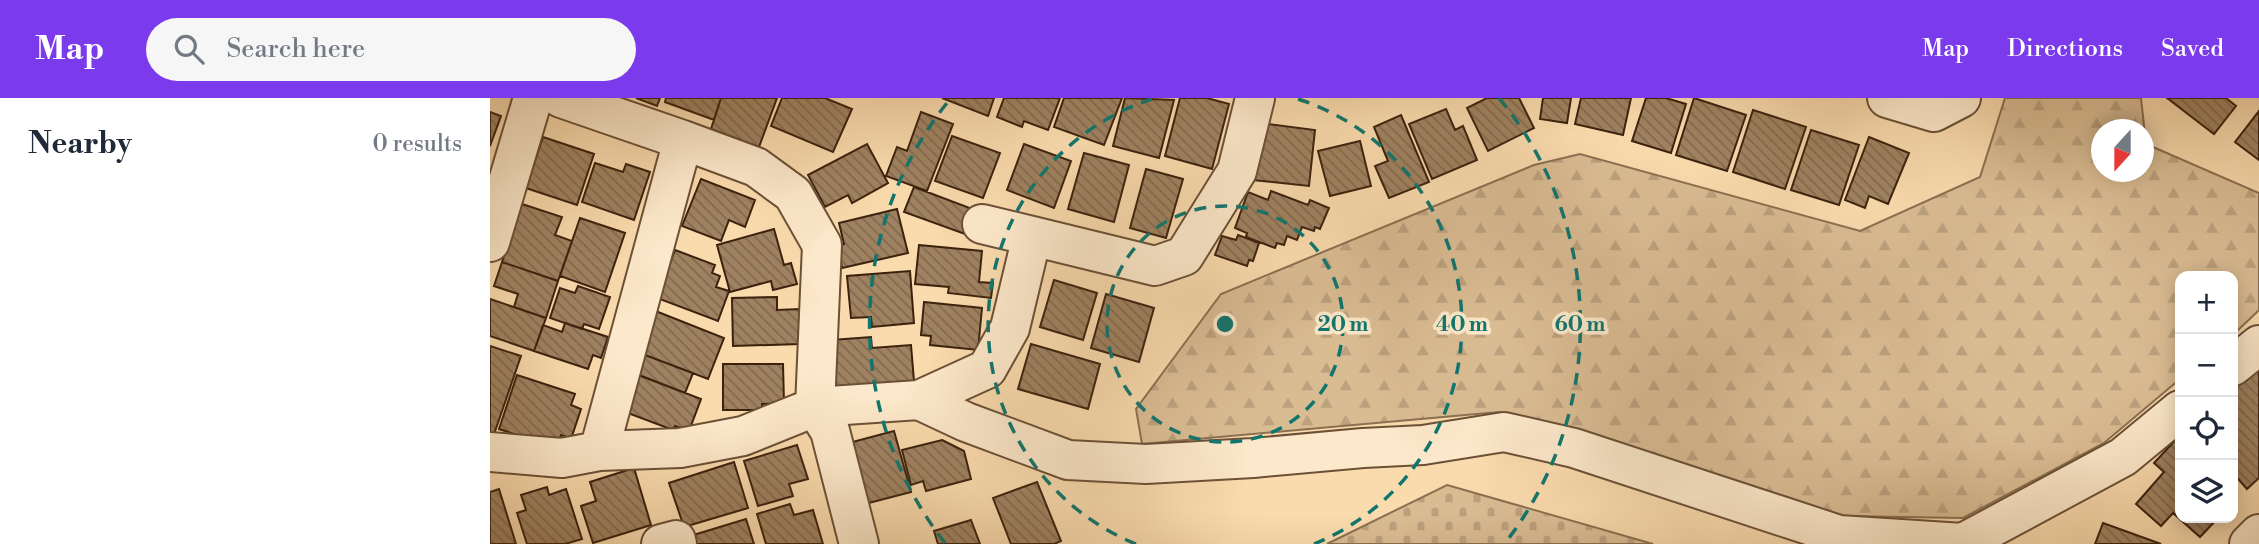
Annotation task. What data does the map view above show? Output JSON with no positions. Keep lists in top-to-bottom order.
{
  "north": "bottom",
  "page": {
    "header": "Map",
    "search": "Search here",
    "nav": ["Map", "Directions", "Saved"],
    "heading": ["Nearby", "0 results"],
    "map_buttons": ["+", "−"]
  },
  "rings": ["20 m", "40 m", "60 m"]
}
